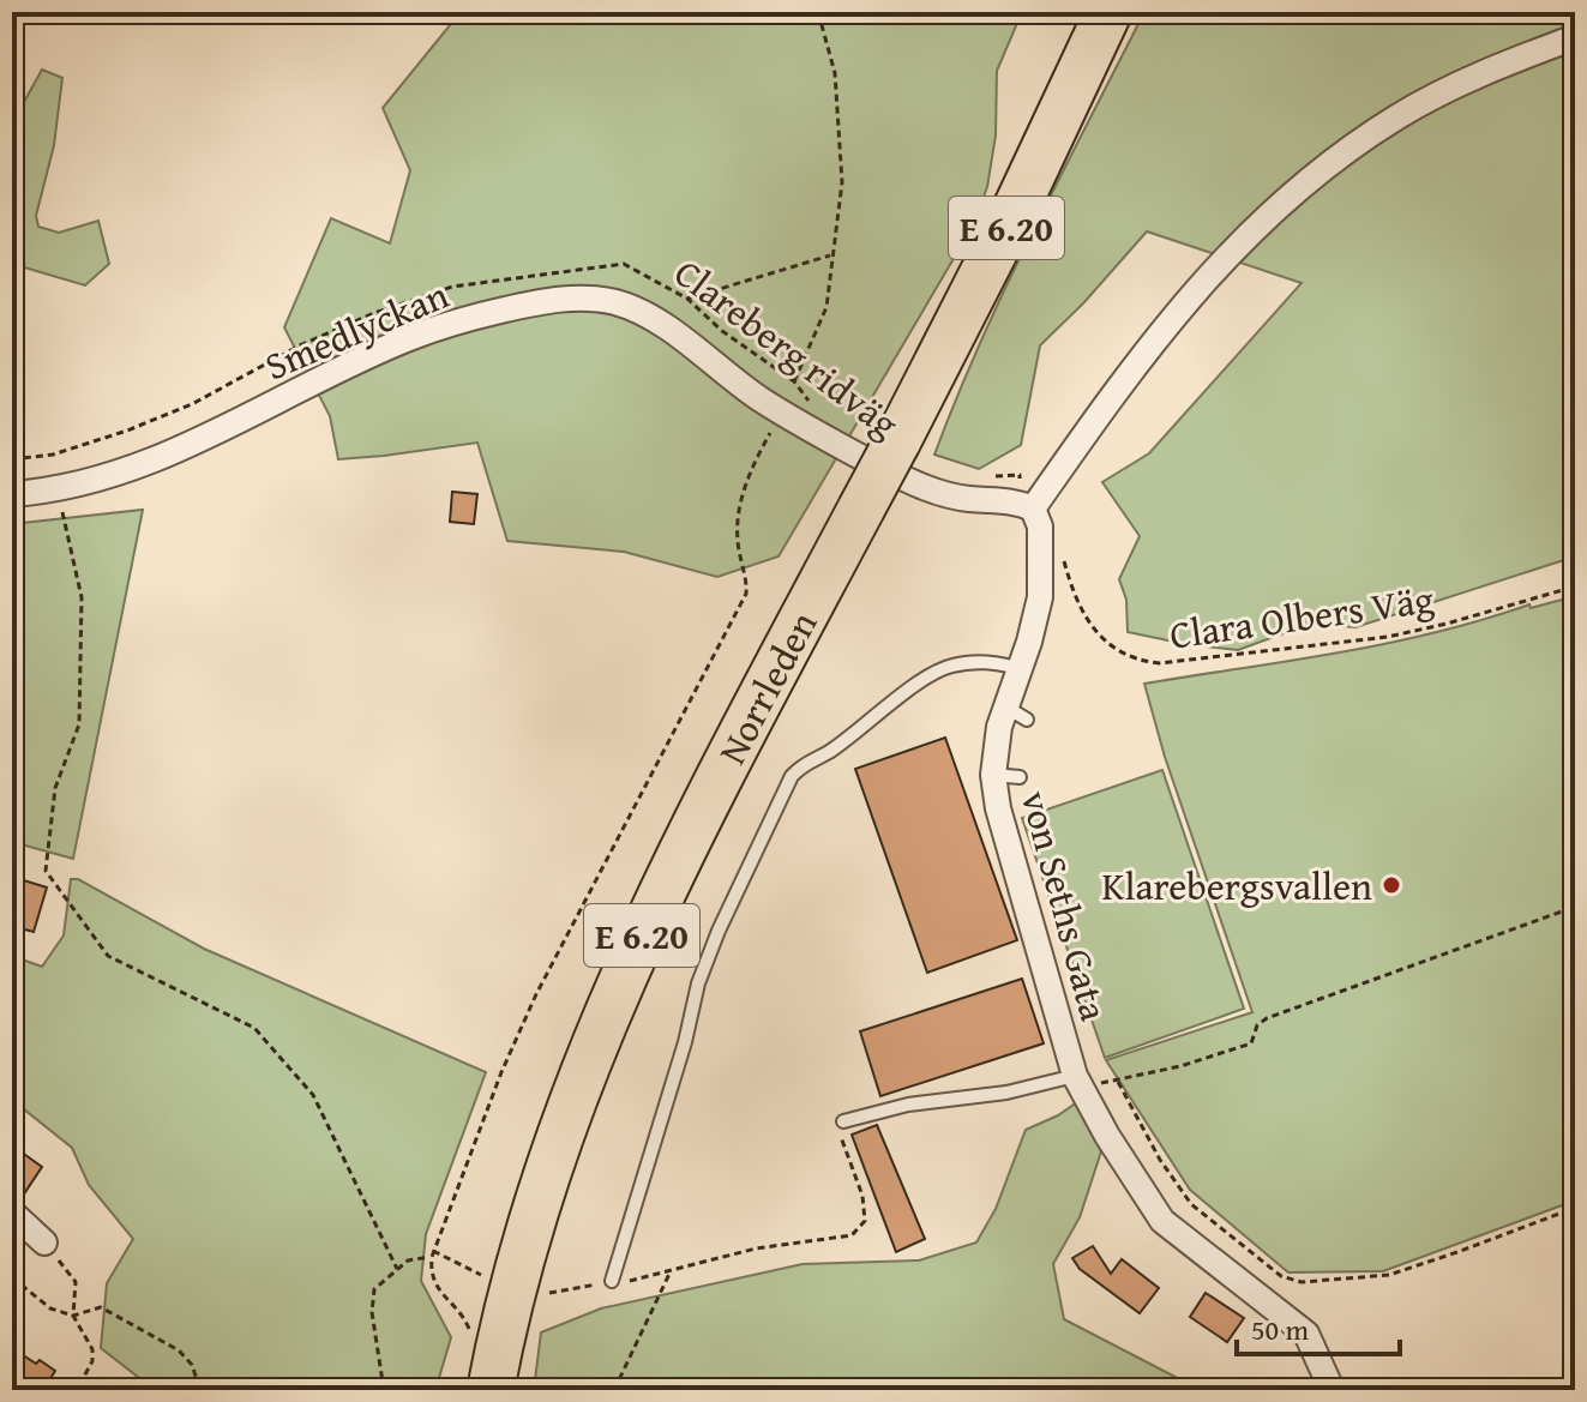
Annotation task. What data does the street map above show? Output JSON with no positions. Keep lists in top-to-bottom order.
{
  "streets": {
    "highway": ["E 6.20", "Norrleden"],
    "street": ["Smedlyckan", "von Seths Gata"],
    "path": ["Clareberg ridväg", "Clara Olbers Väg"]
  },
  "crossings": [
    ["Smedlyckan", "von Seths Gata"],
    ["Clara Olbers Väg", "von Seths Gata"]
  ],
  "places": ["Klarebergsvallen"],
  "scale_bar": "50 m"
}
